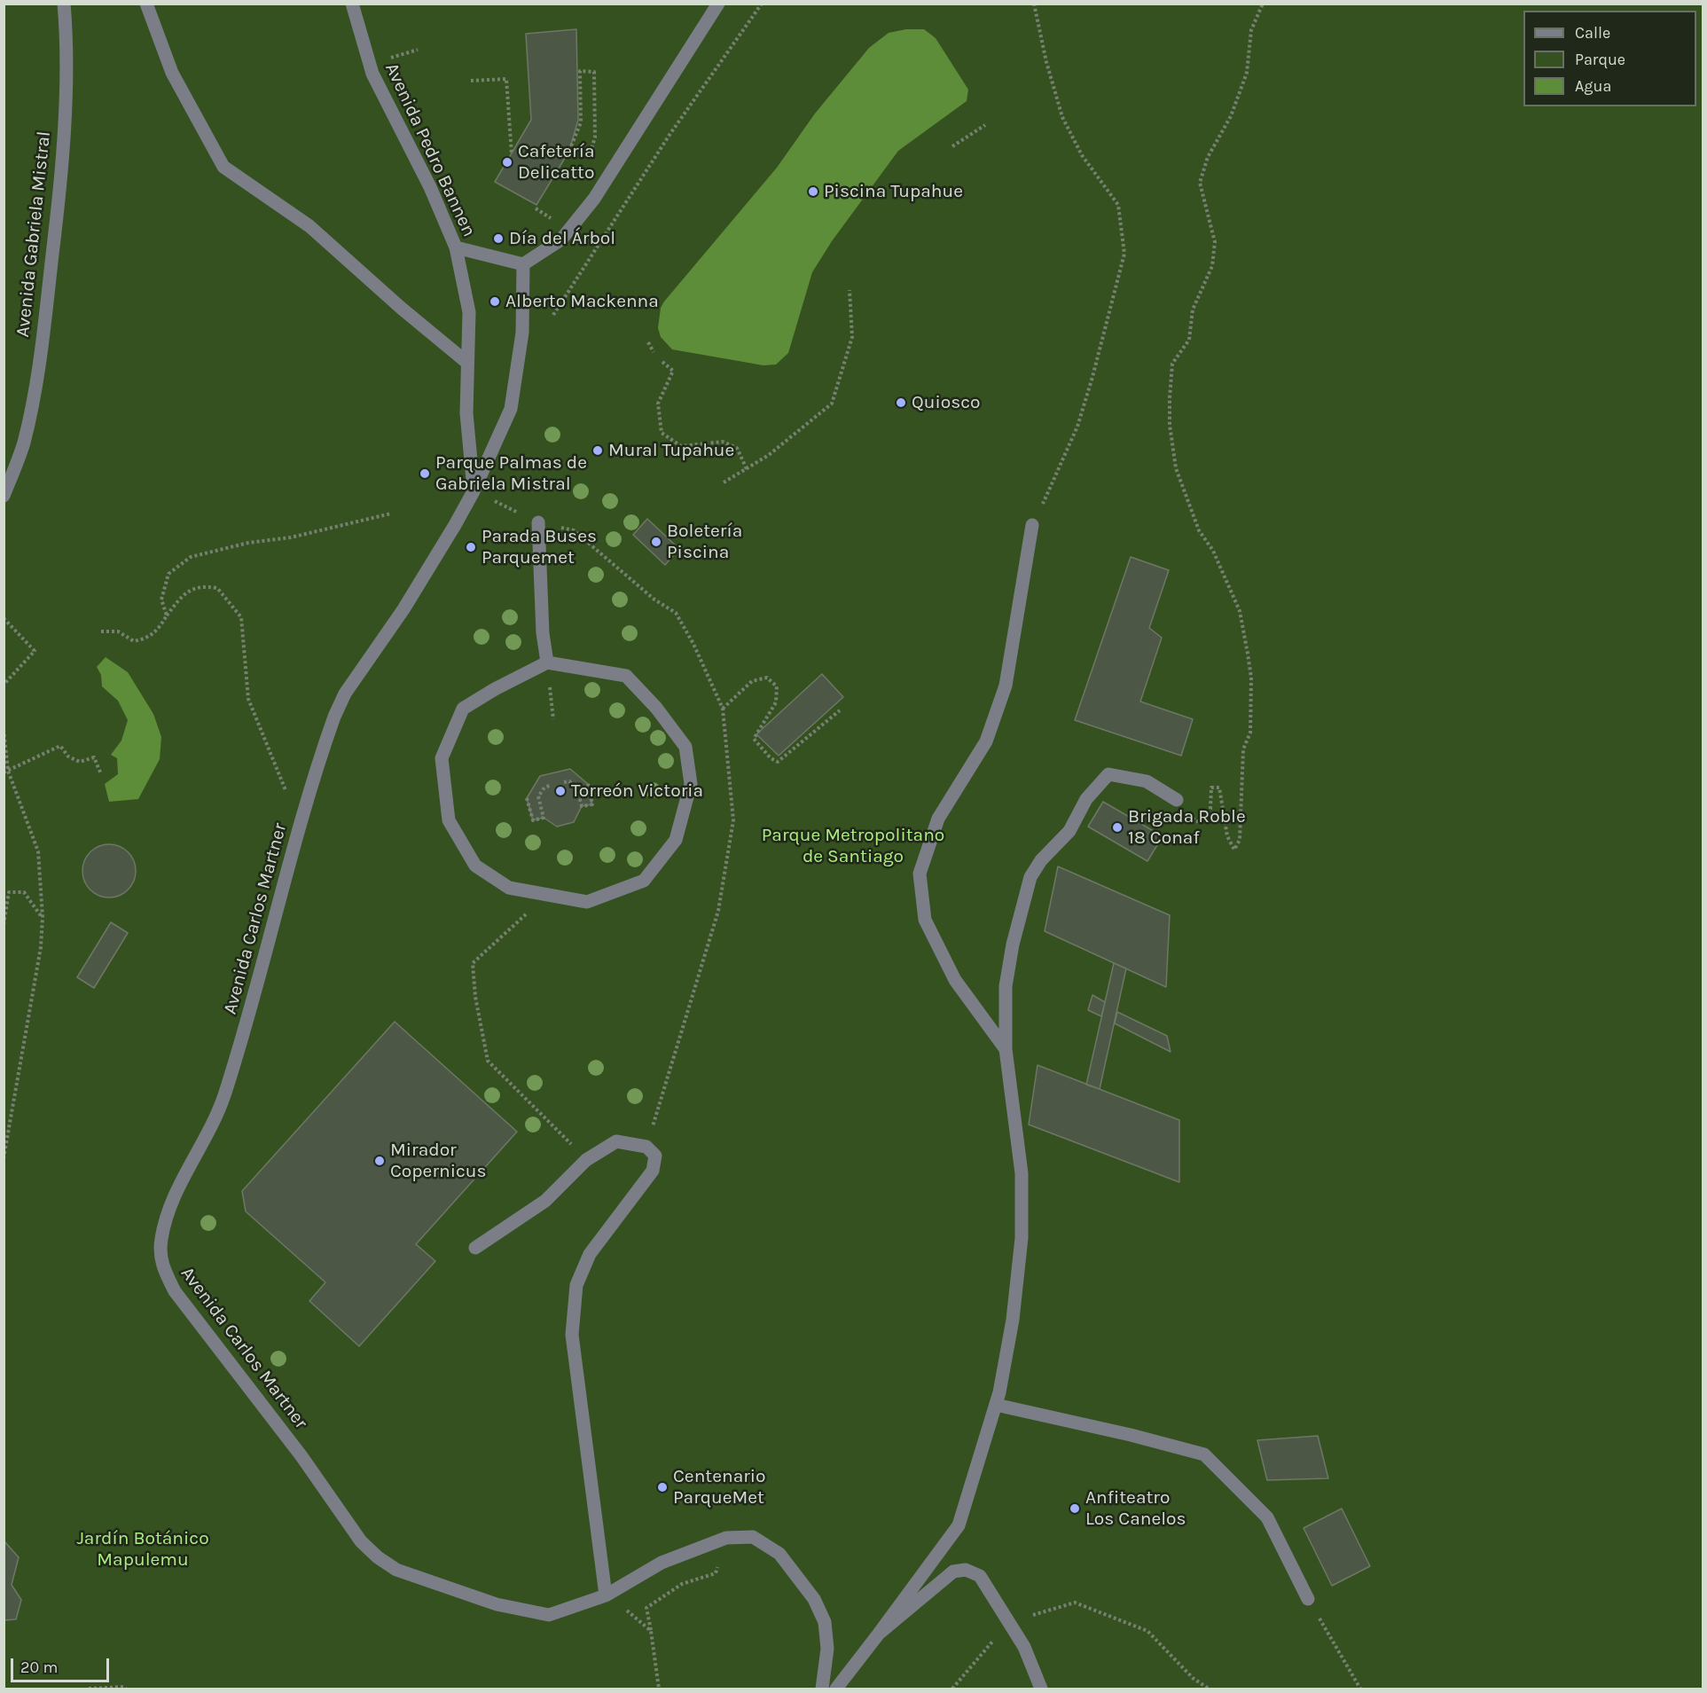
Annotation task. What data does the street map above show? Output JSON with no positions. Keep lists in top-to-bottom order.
{
  "streets": {
    "street": ["Avenida Pedro Bannen", "Avenida Gabriela Mistral", "Avenida Carlos Martner"]
  },
  "crossings": [
    ["Avenida Pedro Bannen", "Avenida Carlos Martner"]
  ],
  "parks": ["Parque Metropolitano de Santiago", "Jardín Botánico Mapulemu"],
  "places": [
    "Cafetería Delicatto",
    "Piscina Tupahue",
    "Día del Árbol",
    "Alberto Mackenna",
    "Quiosco",
    "Mural Tupahue",
    "Parque Palmas de Gabriela Mistral",
    "Boletería Piscina",
    "Parada Buses Parquemet",
    "Torreón Victoria",
    "Brigada Roble 18 Conaf",
    "Mirador Copernicus",
    "Centenario ParqueMet",
    "Anfiteatro Los Canelos"
  ],
  "legend": ["Calle", "Parque", "Agua"],
  "scale_bar": "20 m"
}
